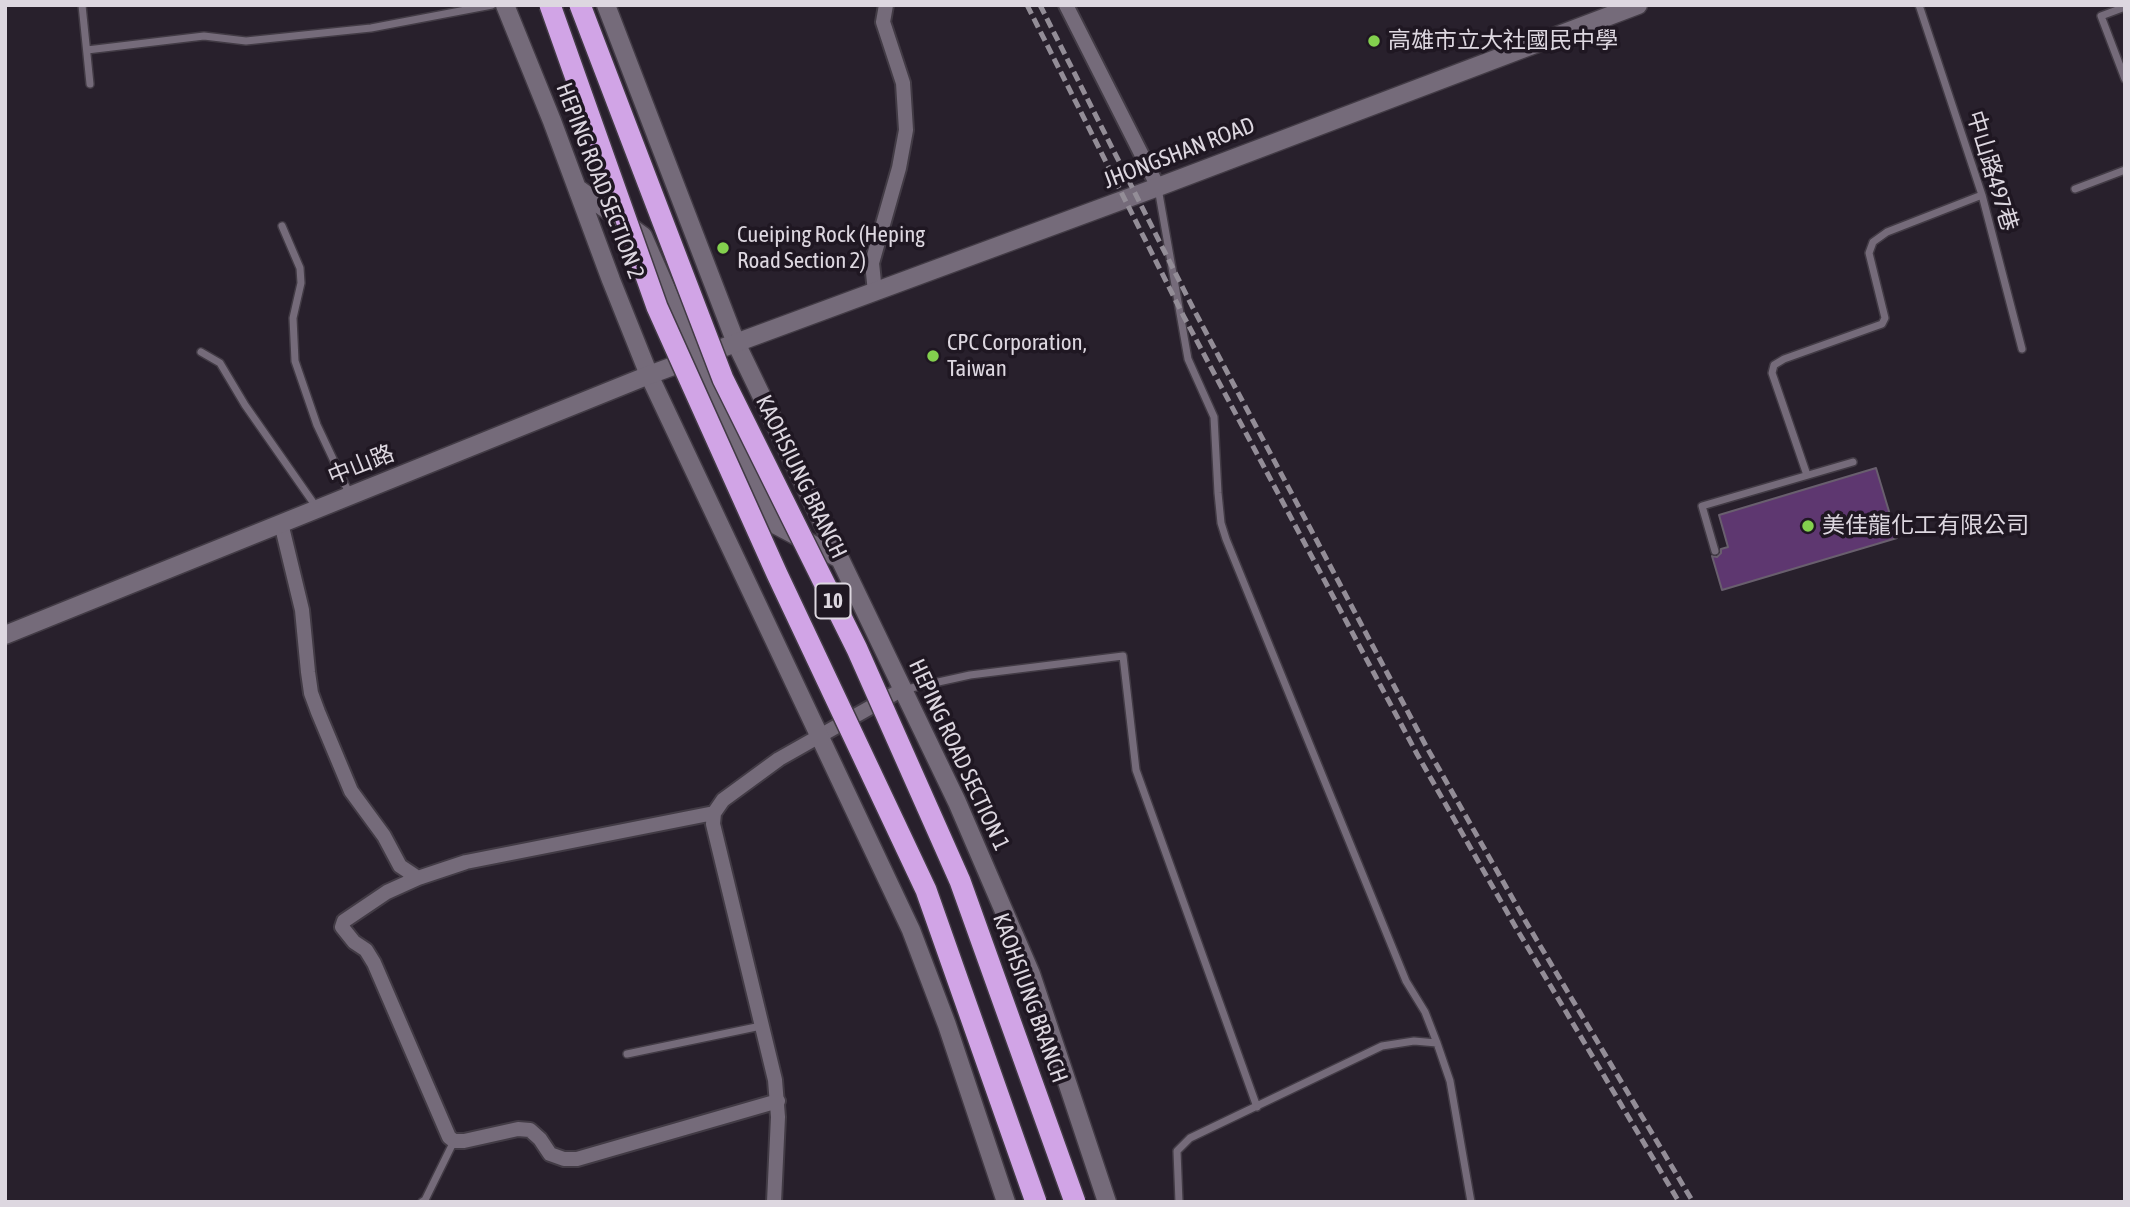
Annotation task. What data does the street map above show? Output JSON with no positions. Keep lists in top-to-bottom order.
{
  "streets": {
    "highway": ["KAOHSIUNG BRANCH", "10"],
    "street": [
      "JHONGSHAN ROAD",
      "HEPING ROAD SECTION 2",
      "中山路",
      "HEPING ROAD SECTION 1"
    ],
    "lane": ["中山路497巷"]
  },
  "crossings": [
    ["JHONGSHAN ROAD", "中山路"],
    ["JHONGSHAN ROAD", "HEPING ROAD SECTION 1"],
    ["HEPING ROAD SECTION 2", "中山路"],
    ["中山路", "HEPING ROAD SECTION 1"]
  ],
  "places": [
    "高雄市立大社國民中學",
    "Cueiping Rock (Heping Road Section 2)",
    "CPC Corporation, Taiwan",
    "美佳龍化工有限公司"
  ]
}
